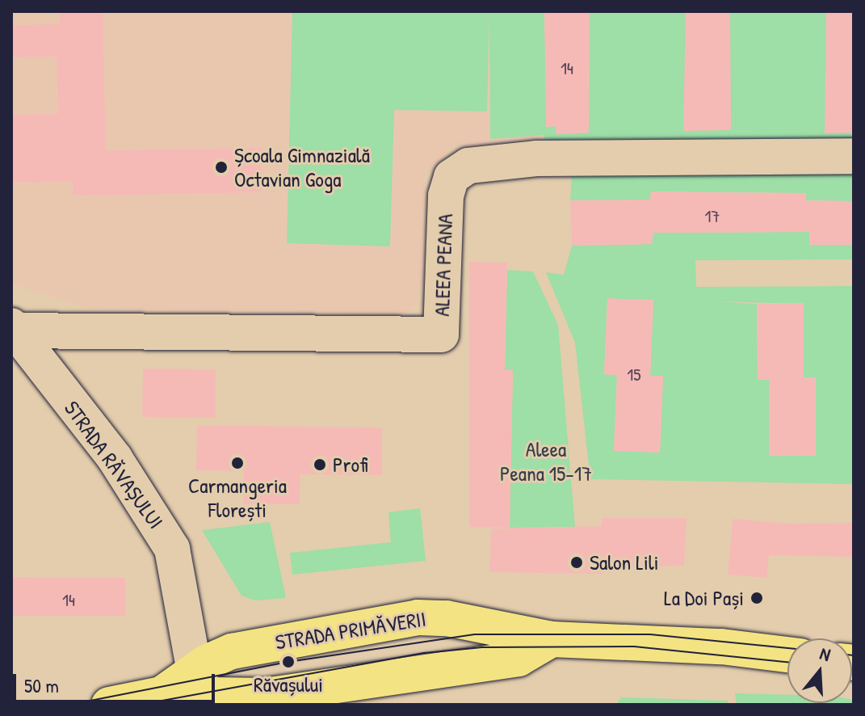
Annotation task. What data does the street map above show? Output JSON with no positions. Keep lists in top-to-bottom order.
{
  "streets": {
    "main road": ["STRADA PRIMĂVERII"],
    "street": ["ALEEA PEANA", "STRADA RĂVAȘULUI"]
  },
  "crossings": [
    ["ALEEA PEANA", "STRADA RĂVAȘULUI"],
    ["STRADA RĂVAȘULUI", "STRADA PRIMĂVERII"]
  ],
  "parks": ["Aleea Peana 15-17"],
  "places": [
    "Școala Gimnazială Octavian Goga",
    "Carmangeria Florești",
    "Profi",
    "Salon Lili",
    "La Doi Pași",
    "Răvașului"
  ],
  "house_numbers": [
    "14",
    "17",
    "15",
    "14"
  ],
  "scale_bar": "50 m",
  "north": "top"
}
